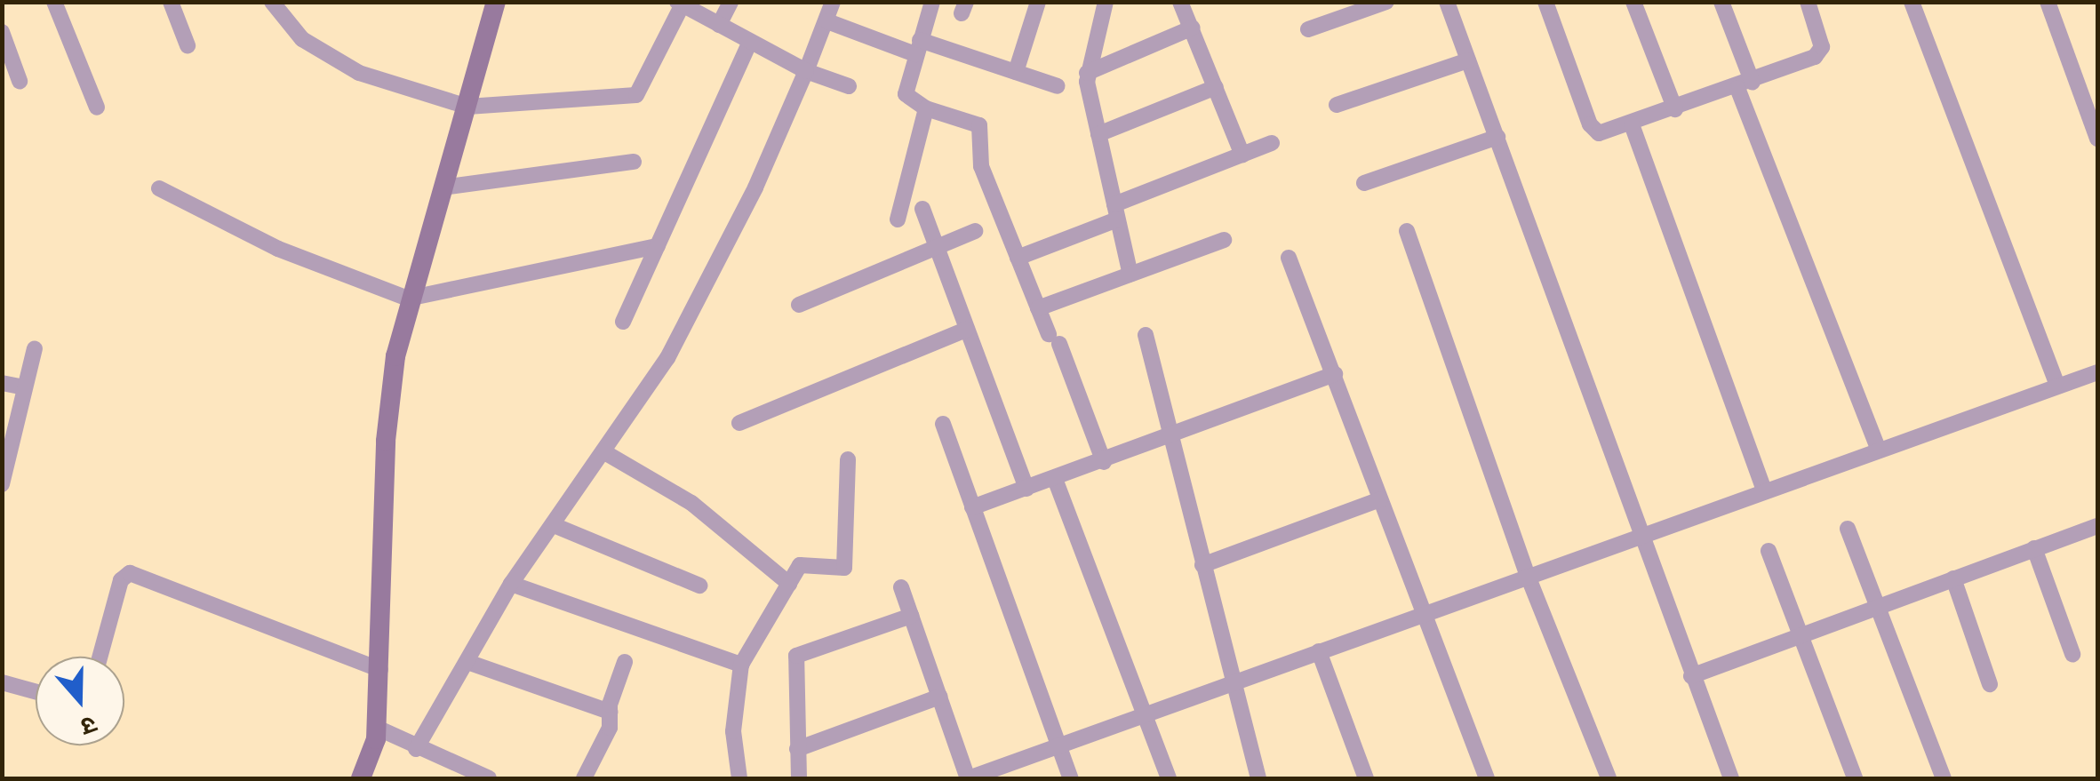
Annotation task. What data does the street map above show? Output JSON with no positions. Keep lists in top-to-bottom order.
{
  "north": "bottom"
}
